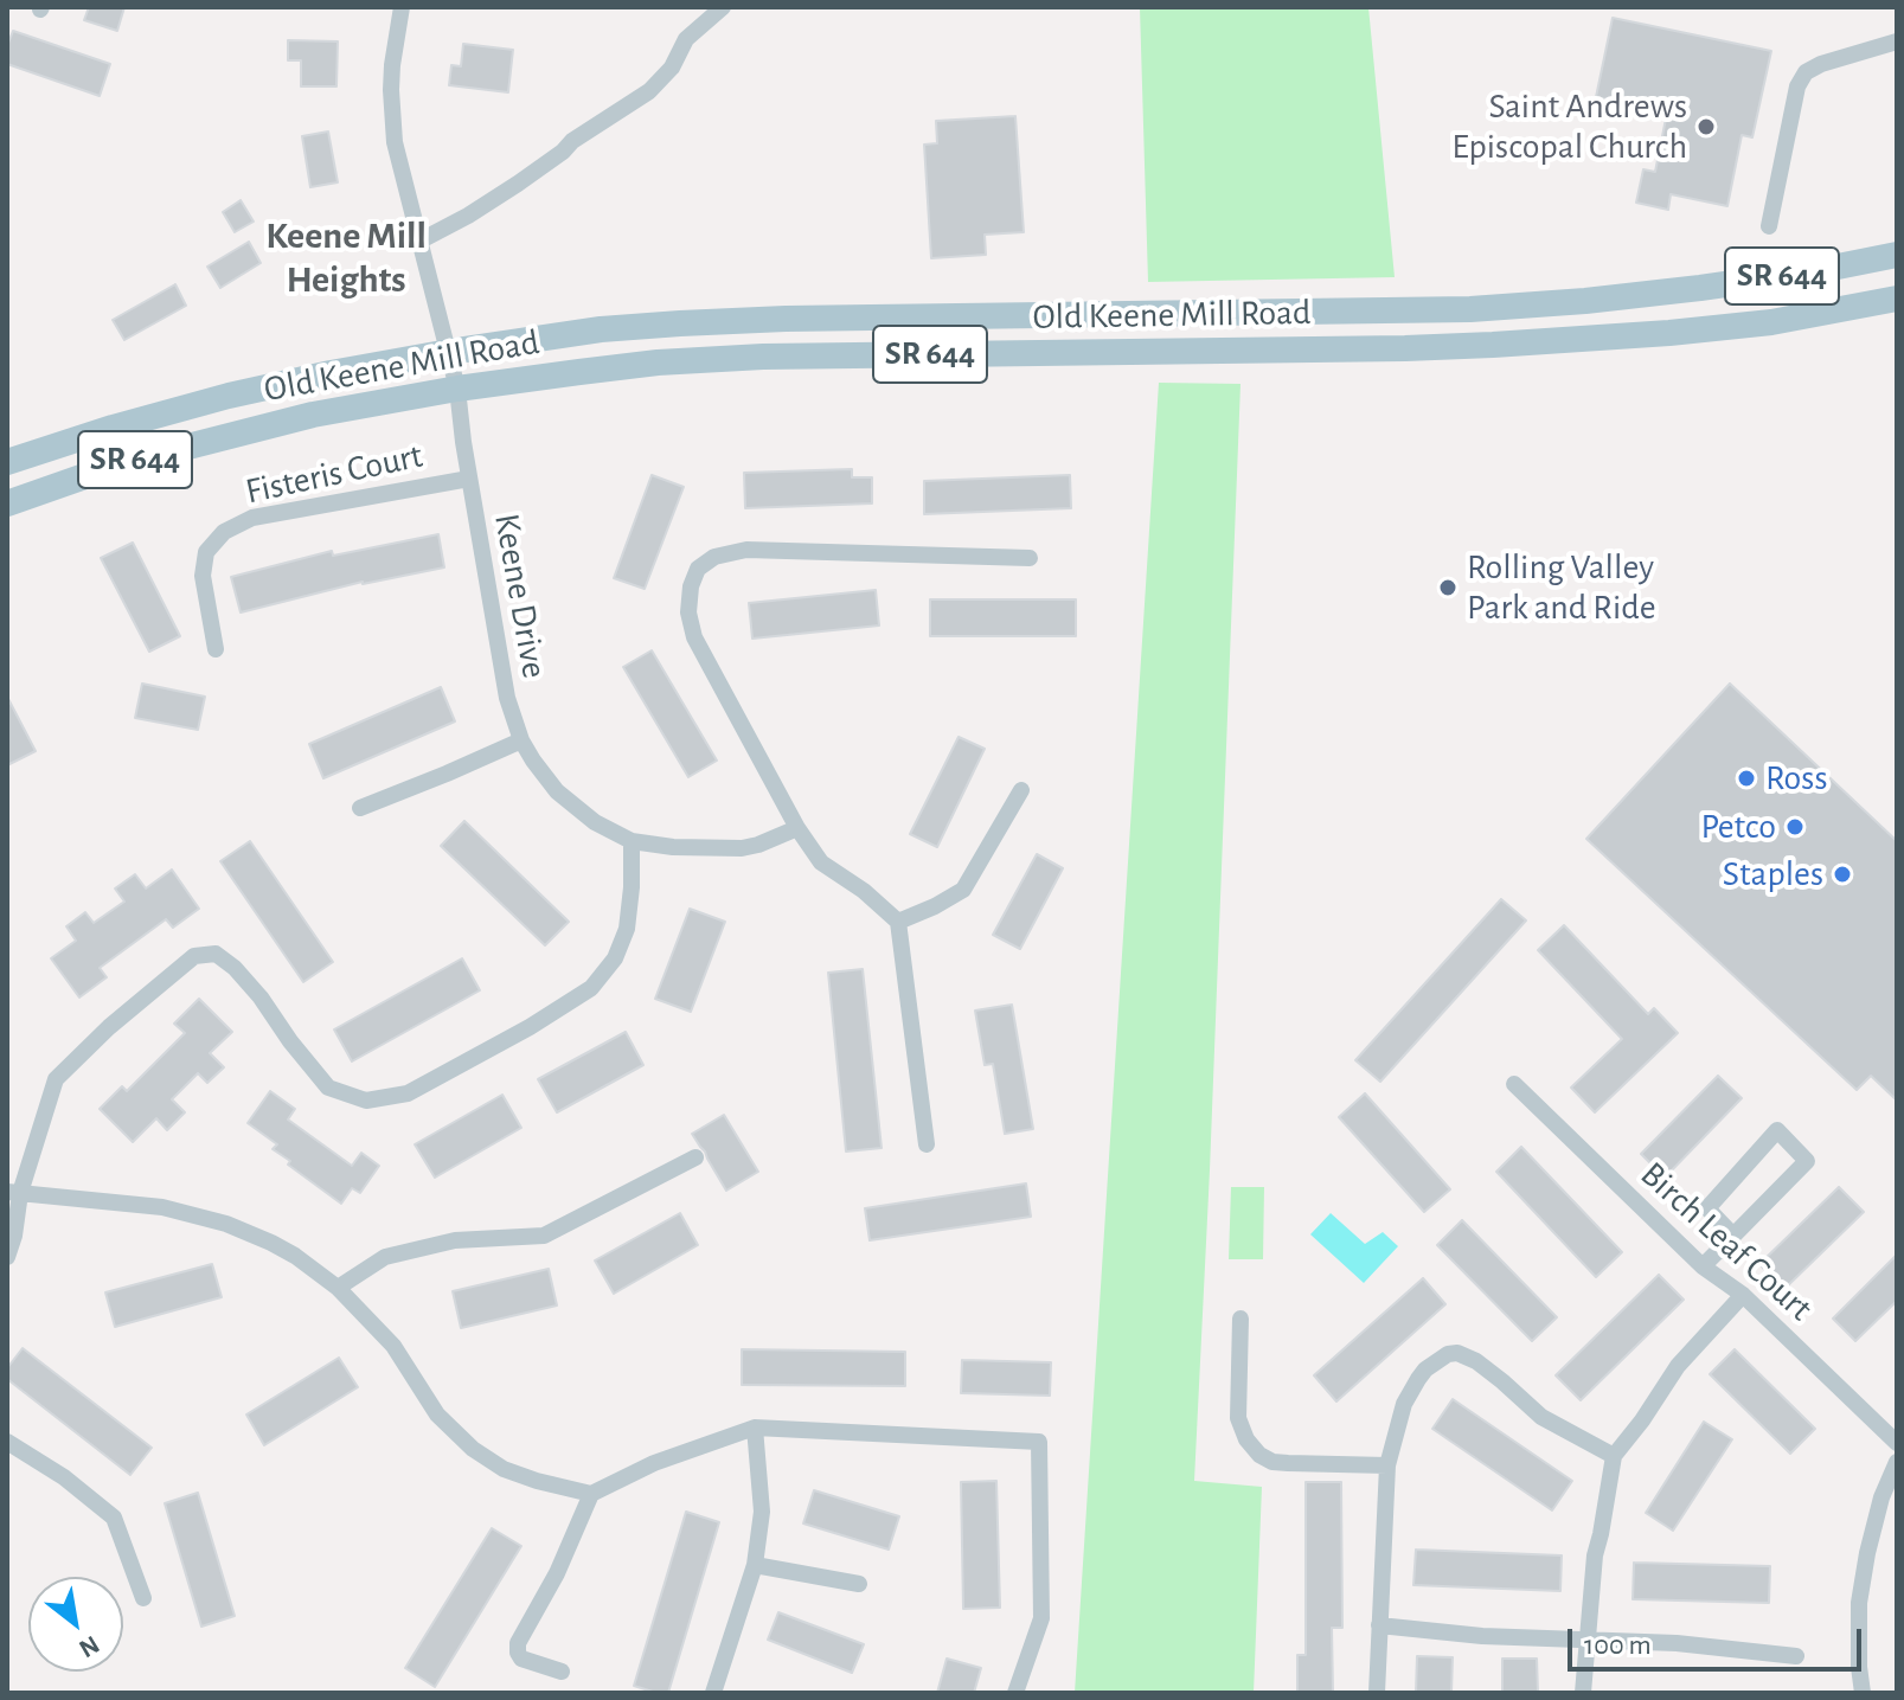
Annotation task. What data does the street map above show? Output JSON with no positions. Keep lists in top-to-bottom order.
{
  "streets": {
    "main road": ["SR 644", "Old Keene Mill Road"],
    "street": ["Fisteris Court", "Keene Drive", "Birch Leaf Court"]
  },
  "crossings": [
    ["Old Keene Mill Road", "Keene Drive"],
    ["Fisteris Court", "Keene Drive"]
  ],
  "districts": ["Keene Mill Heights"],
  "places": [
    "Saint Andrews Episcopal Church",
    "Rolling Valley Park and Ride",
    "Ross",
    "Petco",
    "Staples"
  ],
  "scale_bar": "100 m",
  "north": "bottom right"
}
